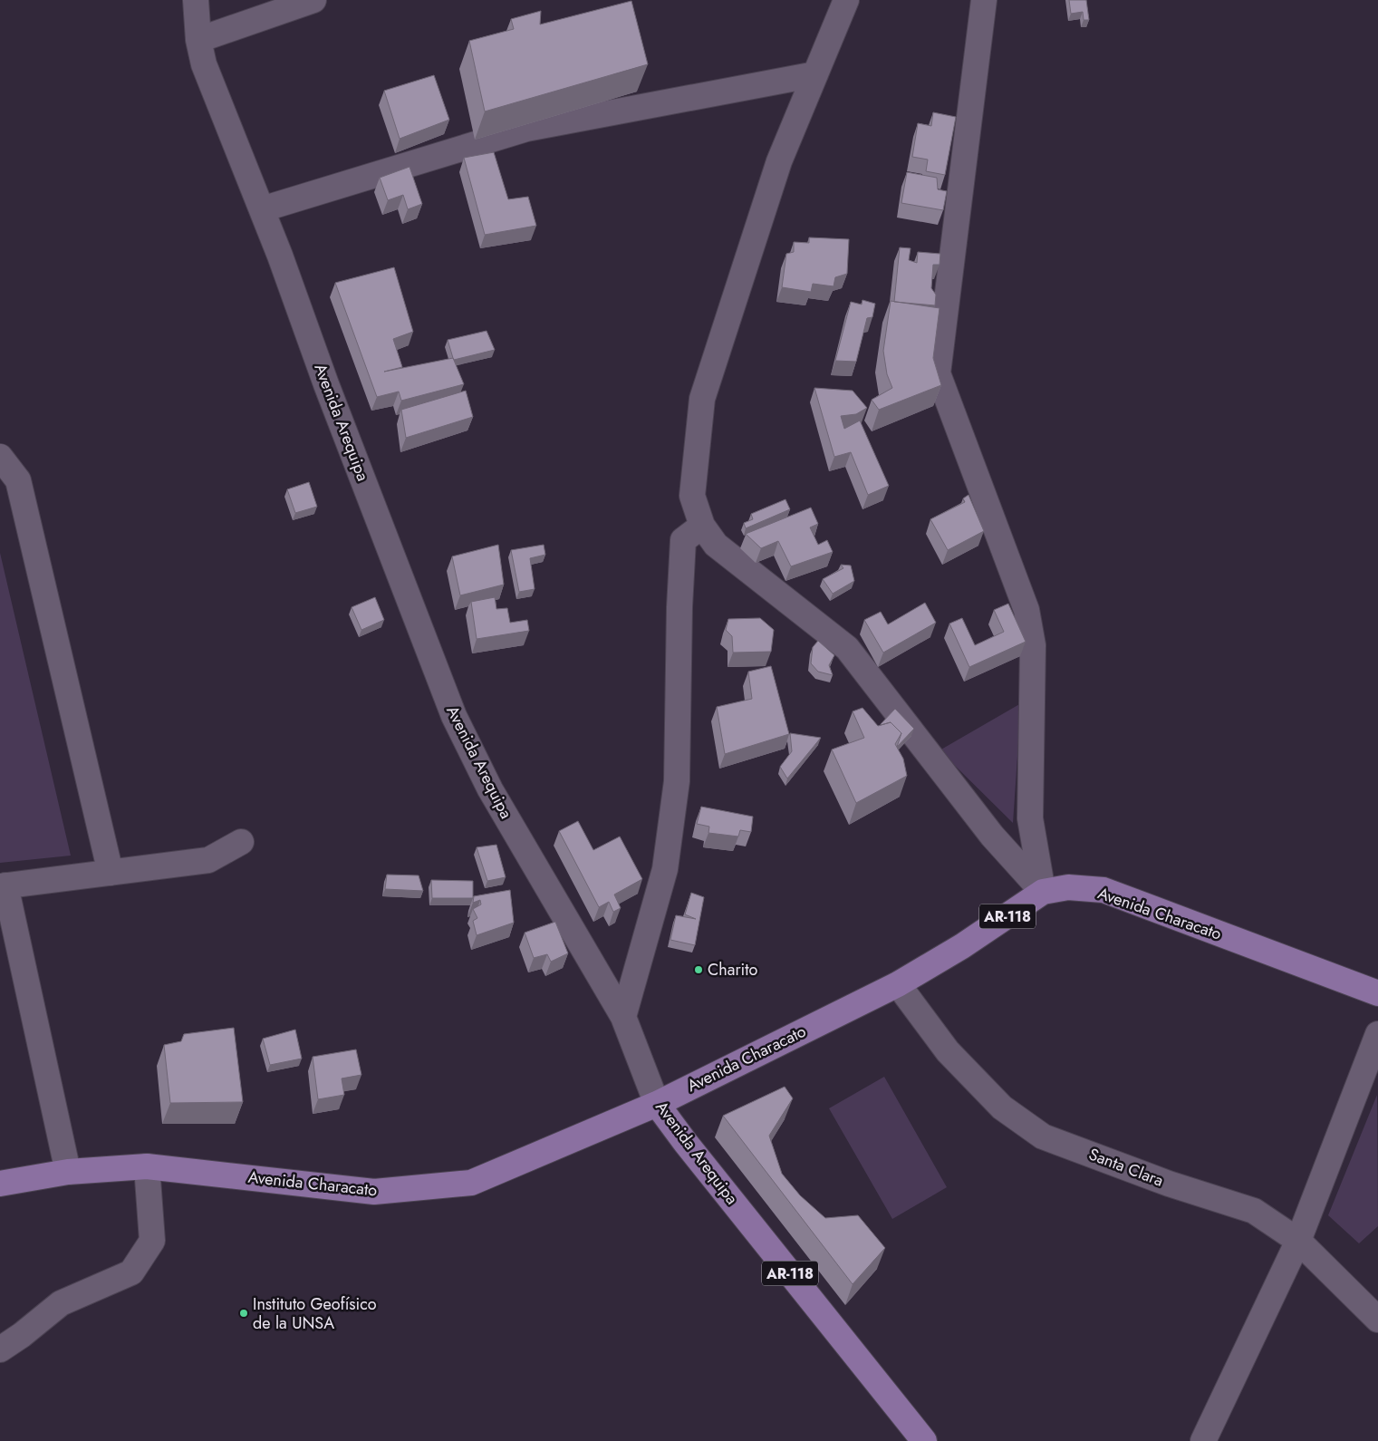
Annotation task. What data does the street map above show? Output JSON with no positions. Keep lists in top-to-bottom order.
{
  "streets": {
    "main road": ["Avenida Arequipa", "Avenida Characato", "AR-118"],
    "street": ["Santa Clara"]
  },
  "crossings": [
    ["Avenida Arequipa", "Avenida Characato"],
    ["Avenida Characato", "Santa Clara"]
  ],
  "places": ["Charito", "Instituto Geofísico de la UNSA"]
}
